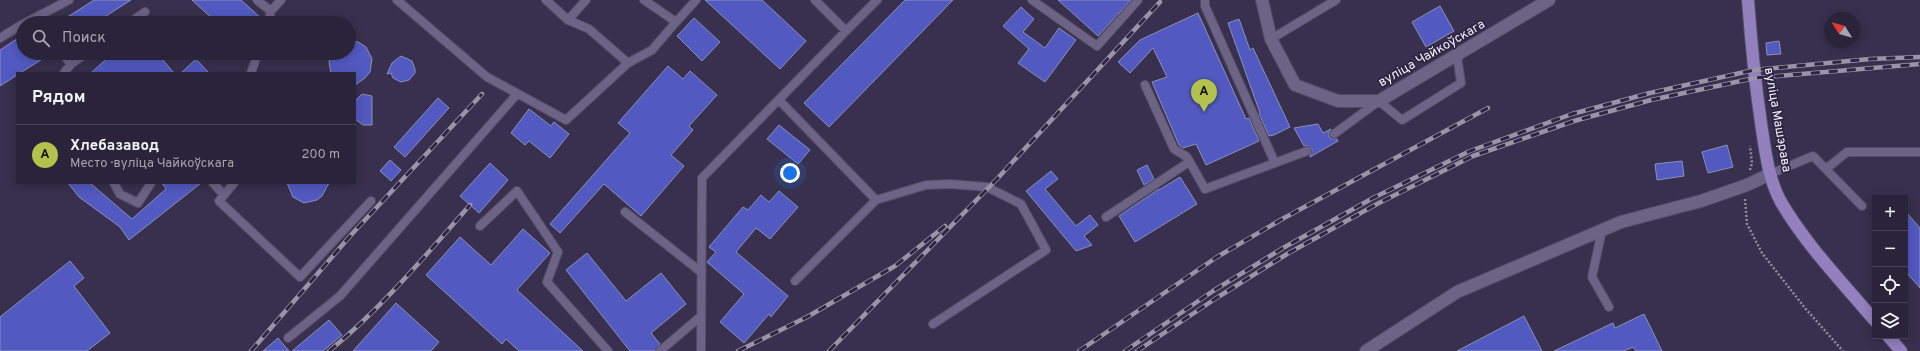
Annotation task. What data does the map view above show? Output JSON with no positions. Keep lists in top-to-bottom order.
{
  "streets": {
    "main road": ["вуліца Машэрава"],
    "street": ["вуліца Чайкоўскага"]
  },
  "north": "top left",
  "page": {
    "search": "Поиск",
    "heading": "Рядом",
    "pins": "A",
    "list": [
      {
        "mark": "A",
        "name": "Хлебазавод",
        "note": "Место · вуліца Чайкоўскага",
        "value": "200 m"
      }
    ],
    "map_buttons": ["+", "−"]
  }
}
